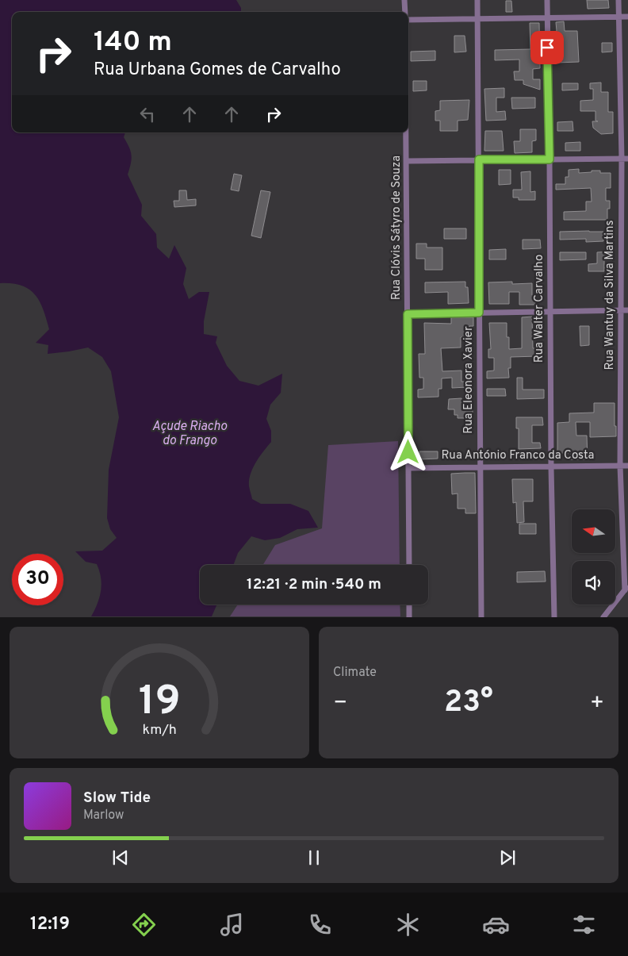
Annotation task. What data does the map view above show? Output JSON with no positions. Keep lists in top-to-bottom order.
{
  "streets": {
    "street": [
      "Rua Clóvis Sátyro de Souza",
      "Rua Wantuy da Silva Martins",
      "Rua Walter Carvalho",
      "Rua Eleonora Xavier",
      "Rua António Franco da Costa"
    ]
  },
  "crossings": [
    ["Rua Clóvis Sátyro de Souza", "Rua António Franco da Costa"],
    ["Rua Wantuy da Silva Martins", "Rua António Franco da Costa"],
    ["Rua Walter Carvalho", "Rua António Franco da Costa"],
    ["Rua Eleonora Xavier", "Rua António Franco da Costa"]
  ],
  "water": ["Açude Riacho do Frango"],
  "north": "left",
  "page": {
    "turn": ["140 m", "Rua Urbana Gomes de Carvalho"],
    "limit": "30",
    "trip": "12:21 · 2 min · 540 m",
    "tile": "Climate",
    "heat": ["−", "23°", "+"],
    "song": ["Slow Tide", "Marlow"],
    "tabs": "12:19",
    "gauge": ["19", "km/h"]
  }
}
